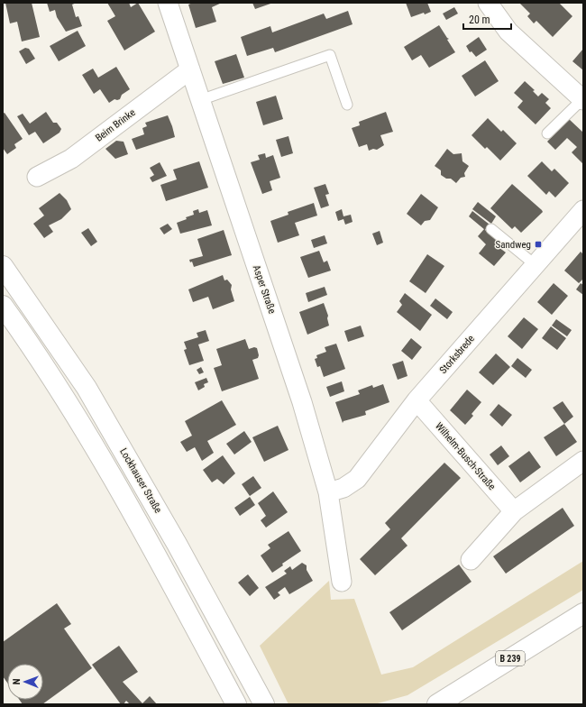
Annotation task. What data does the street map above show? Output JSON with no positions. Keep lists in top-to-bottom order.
{
  "streets": {
    "main road": ["Lockhauser Straße", "B 239"],
    "street": [
      "Beim Brinke",
      "Asper Straße",
      "Storksbrede",
      "Wilhelm-Busch-Straße"
    ]
  },
  "crossings": [
    ["Beim Brinke", "Asper Straße"],
    ["Asper Straße", "Storksbrede"],
    ["Storksbrede", "Wilhelm-Busch-Straße"]
  ],
  "places": {
    "transit": ["Sandweg"]
  },
  "scale_bar": "20 m",
  "north": "left"
}
